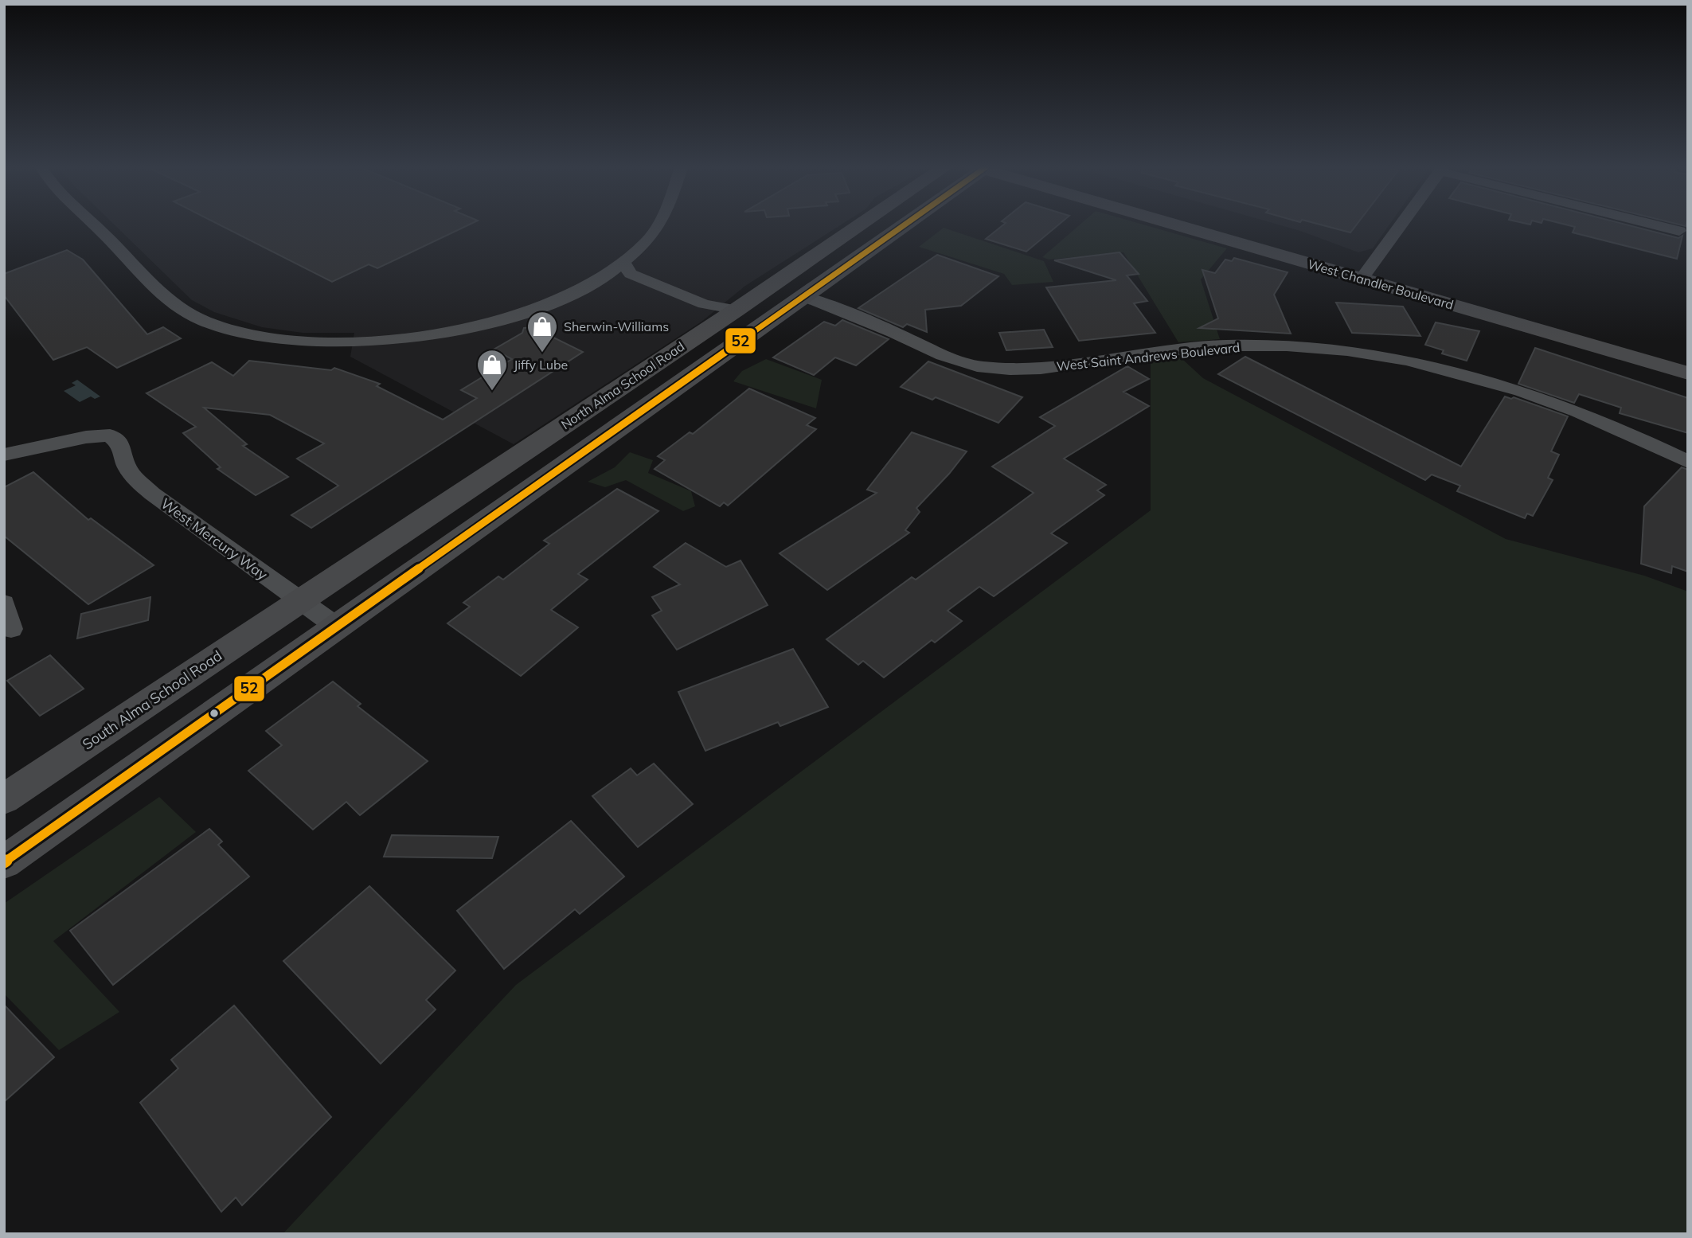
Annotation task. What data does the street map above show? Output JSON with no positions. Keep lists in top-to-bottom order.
{
  "streets": {
    "main road": ["West Chandler Boulevard", "North Alma School Road", "South Alma School Road"],
    "street": ["West Saint Andrews Boulevard", "West Mercury Way"]
  },
  "crossings": [
    ["North Alma School Road", "West Mercury Way"],
    ["North Alma School Road", "South Alma School Road"],
    ["West Mercury Way", "South Alma School Road"]
  ],
  "places": {
    "shop": ["Sherwin-Williams", "Jiffy Lube"]
  },
  "lines": ["transit line 52"]
}
